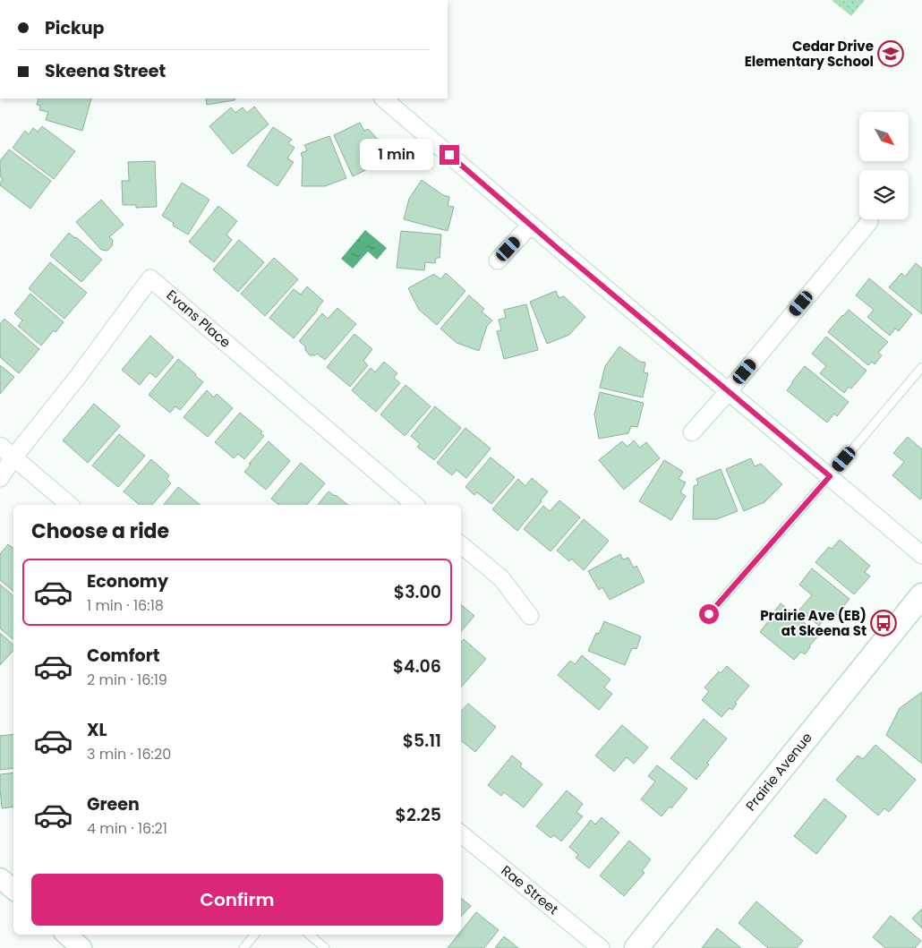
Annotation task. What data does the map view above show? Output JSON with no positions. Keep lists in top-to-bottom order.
{
  "streets": {
    "main road": ["Prairie Avenue"],
    "street": ["Evans Place", "Rae Street"]
  },
  "places": {
    "school or university": ["Cedar Drive Elementary School"],
    "bus stop": ["Prairie Ave (EB) at Skeena St"]
  },
  "north": "bottom right",
  "page": {
    "banner": ["Pickup", "Skeena Street"],
    "bubble": "1 min",
    "heading": "Choose a ride",
    "list": [
      {
        "name": "Economy",
        "note": "1 min · 16:18",
        "value": "$3.00"
      },
      {
        "name": "Comfort",
        "note": "2 min · 16:19",
        "value": "$4.06"
      },
      {
        "name": "XL",
        "note": "3 min · 16:20",
        "value": "$5.11"
      },
      {
        "name": "Green",
        "note": "4 min · 16:21",
        "value": "$2.25"
      }
    ],
    "buttons": "Confirm"
  }
}
